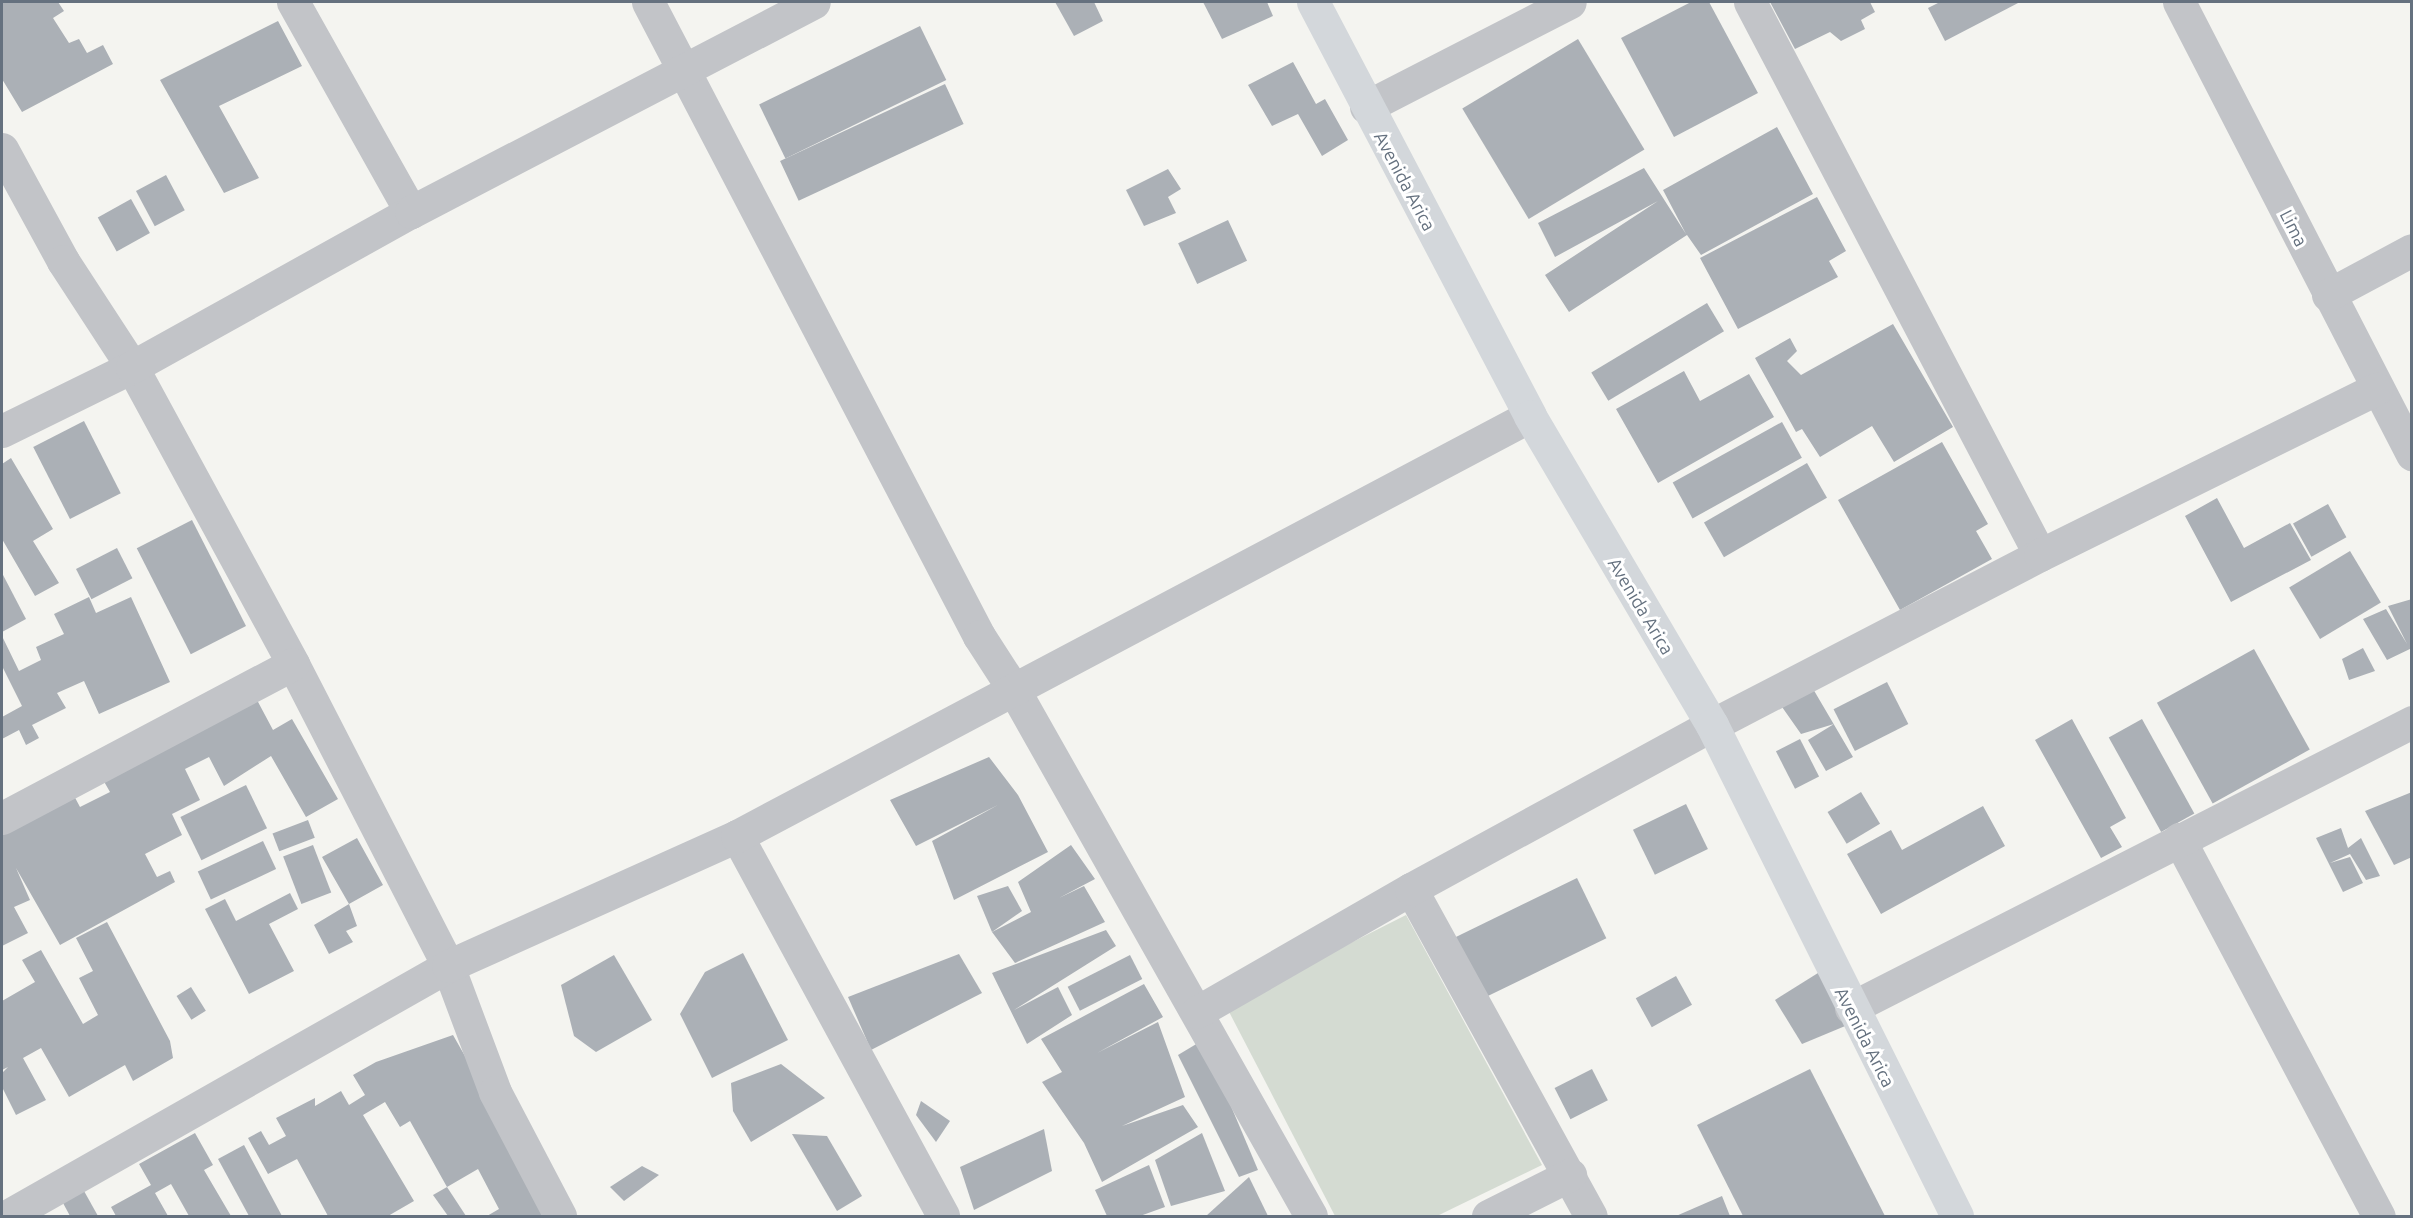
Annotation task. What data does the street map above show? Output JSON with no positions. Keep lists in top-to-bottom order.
{
  "streets": {
    "street": ["Avenida Arica", "Lima"]
  }
}
